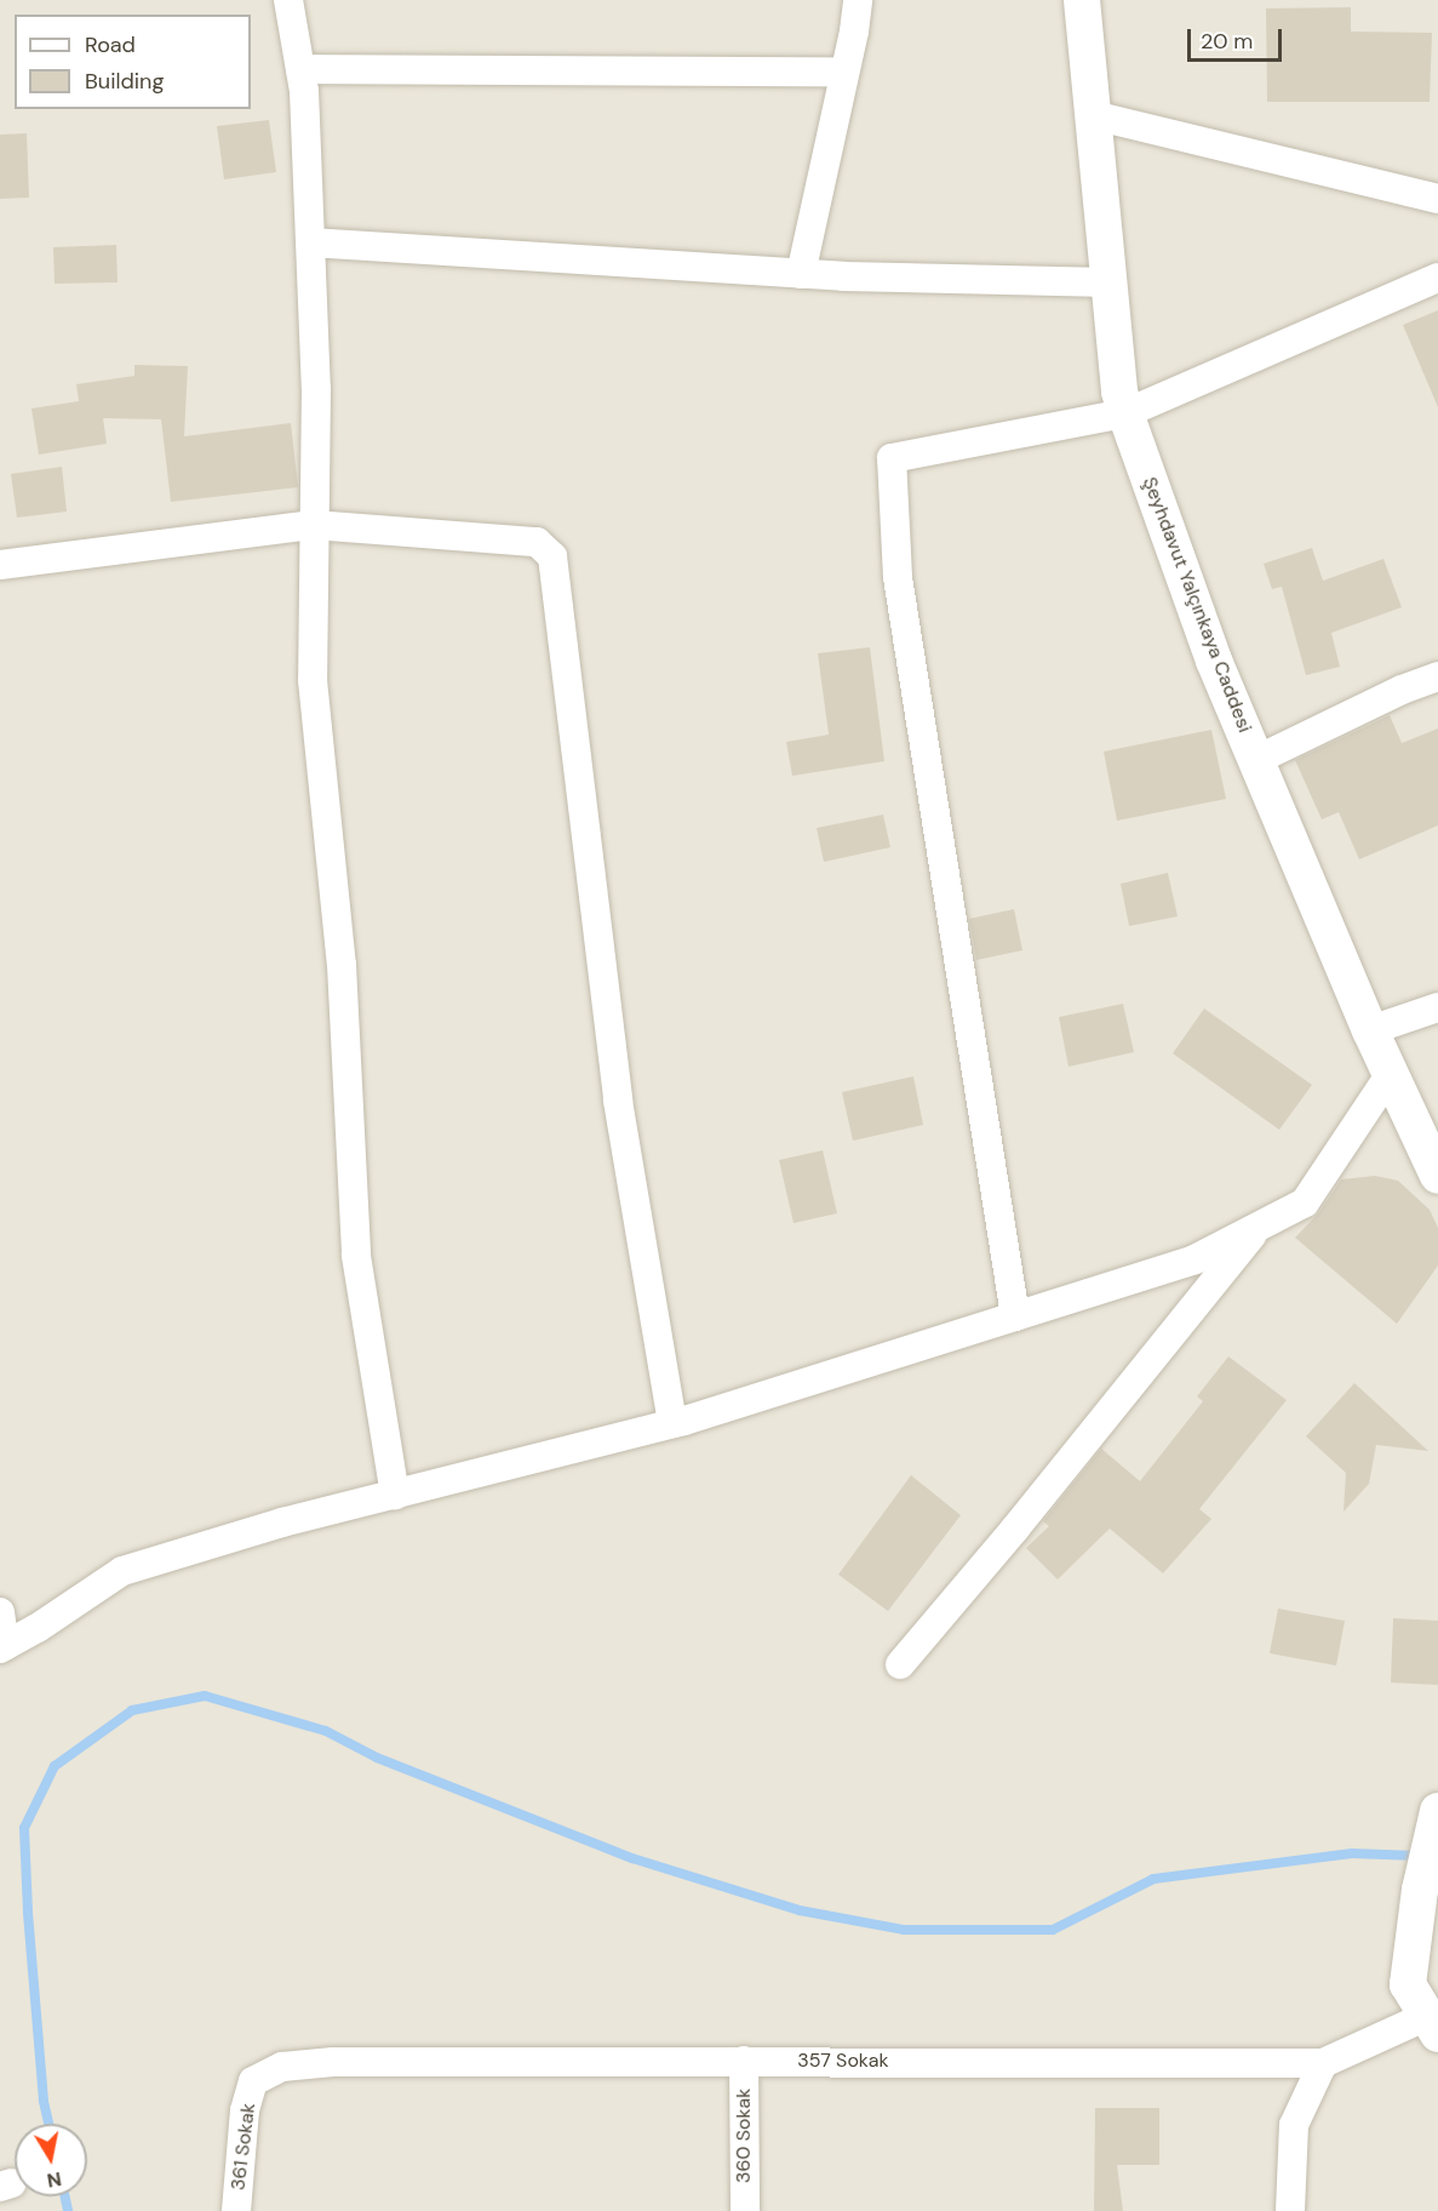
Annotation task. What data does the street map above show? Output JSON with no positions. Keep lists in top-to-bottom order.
{
  "streets": {
    "street": [
      "Şeyhdavut Yalçınkaya Caddesi",
      "357 Sokak",
      "360 Sokak",
      "361 Sokak"
    ]
  },
  "crossings": [
    ["357 Sokak", "360 Sokak"],
    ["357 Sokak", "361 Sokak"]
  ],
  "legend": ["Road", "Building"],
  "scale_bar": "20 m",
  "north": "bottom"
}
